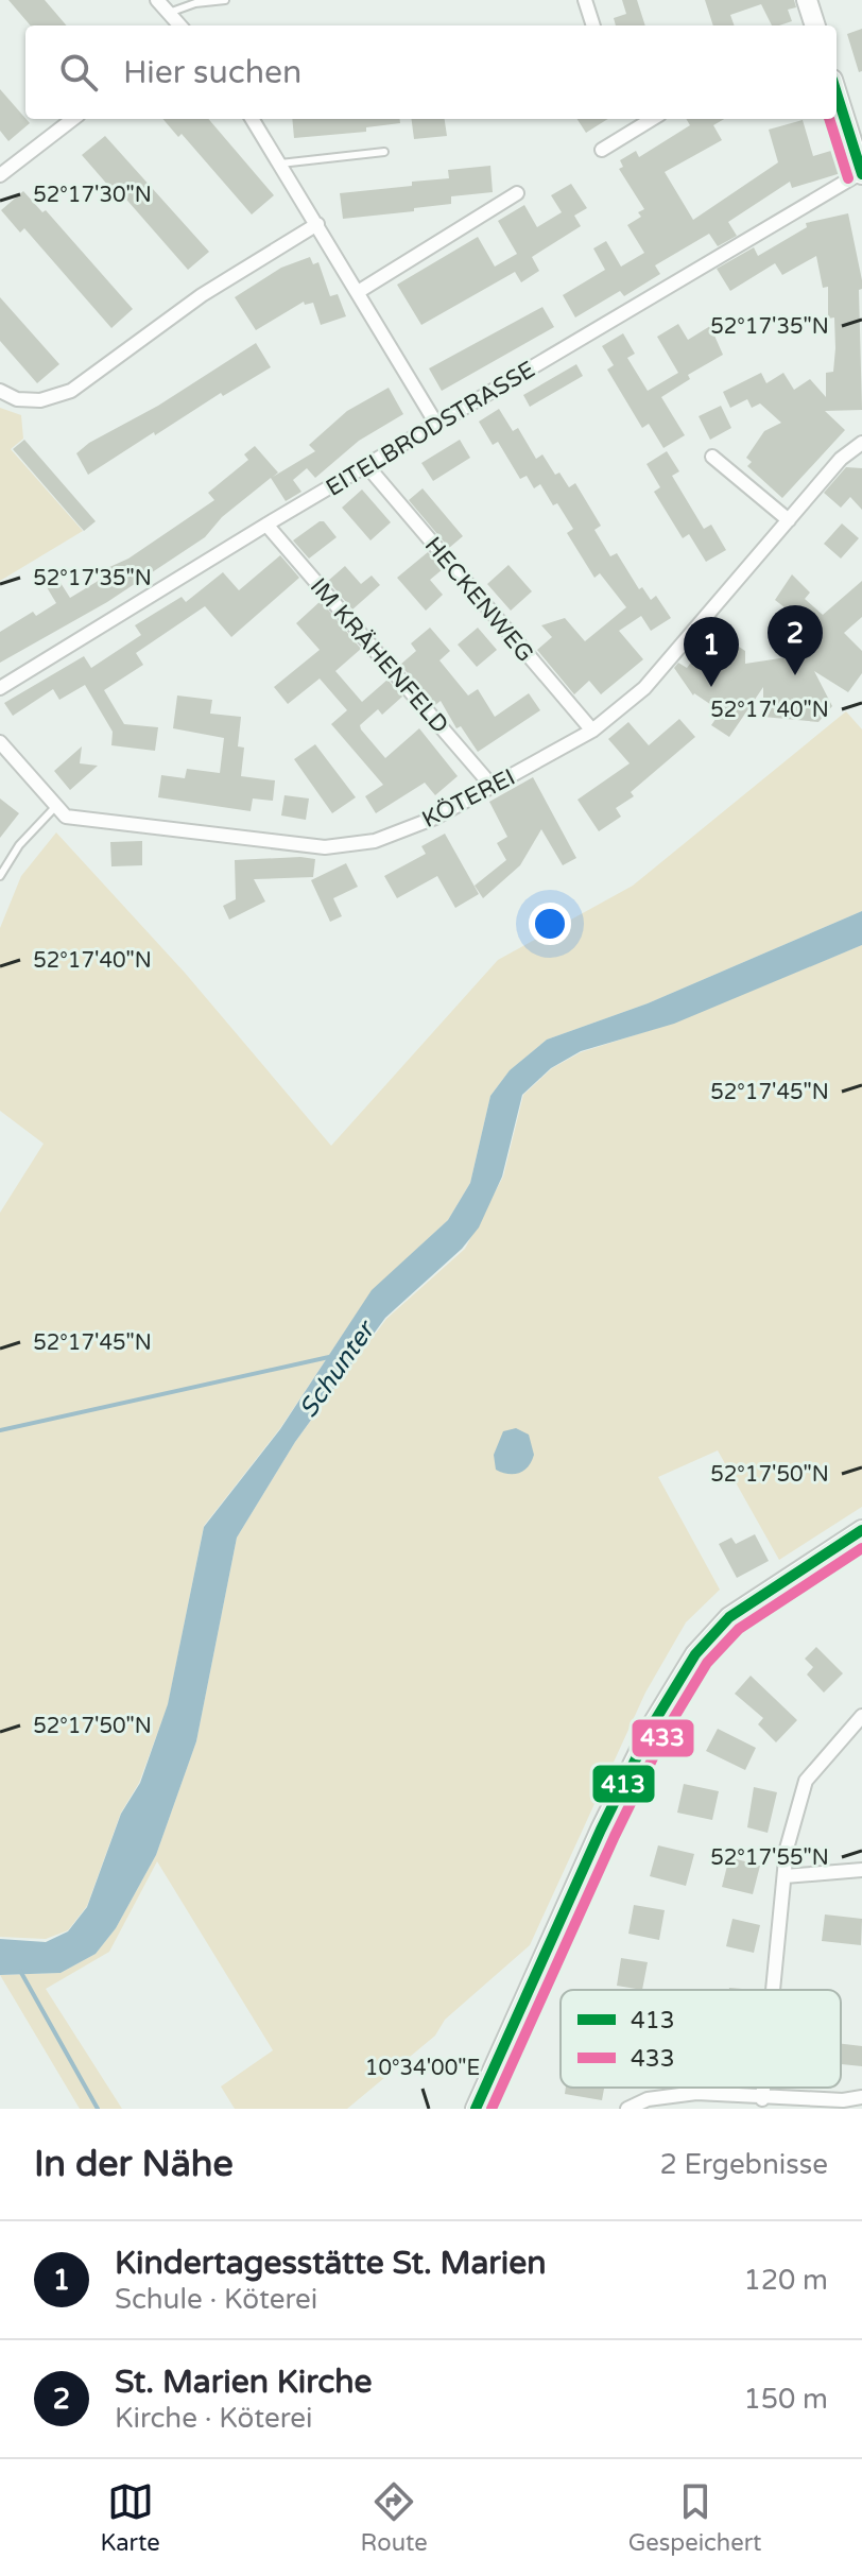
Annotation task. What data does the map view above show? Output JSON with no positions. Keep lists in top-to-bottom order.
{
  "streets": {
    "street": [
      "EITELBRODSTRASSE",
      "HECKENWEG",
      "IM KRÄHENFELD",
      "KÖTEREI"
    ]
  },
  "crossings": [
    ["EITELBRODSTRASSE", "HECKENWEG"],
    ["EITELBRODSTRASSE", "IM KRÄHENFELD"],
    ["HECKENWEG", "KÖTEREI"],
    ["IM KRÄHENFELD", "KÖTEREI"]
  ],
  "water": ["Schunter"],
  "lines": ["transit line 413", "transit line 433"],
  "legend": ["413", "433"],
  "page": {
    "search": "Hier suchen",
    "pins": ["2", "1"],
    "heading": ["In der Nähe", "2 Ergebnisse"],
    "list": [
      {
        "mark": "1",
        "name": "Kindertagesstätte St. Marien",
        "note": "Schule · Köterei",
        "value": "120 m"
      },
      {
        "mark": "2",
        "name": "St. Marien Kirche",
        "note": "Kirche · Köterei",
        "value": "150 m"
      }
    ],
    "nav": ["Karte", "Route", "Gespeichert"]
  },
  "coordinates": [
    "52°17'30\"N",
    "52°17'35\"N",
    "52°17'40\"N",
    "52°17'45\"N",
    "52°17'50\"N",
    "52°17'55\"N",
    "10°34'00\"E"
  ]
}
